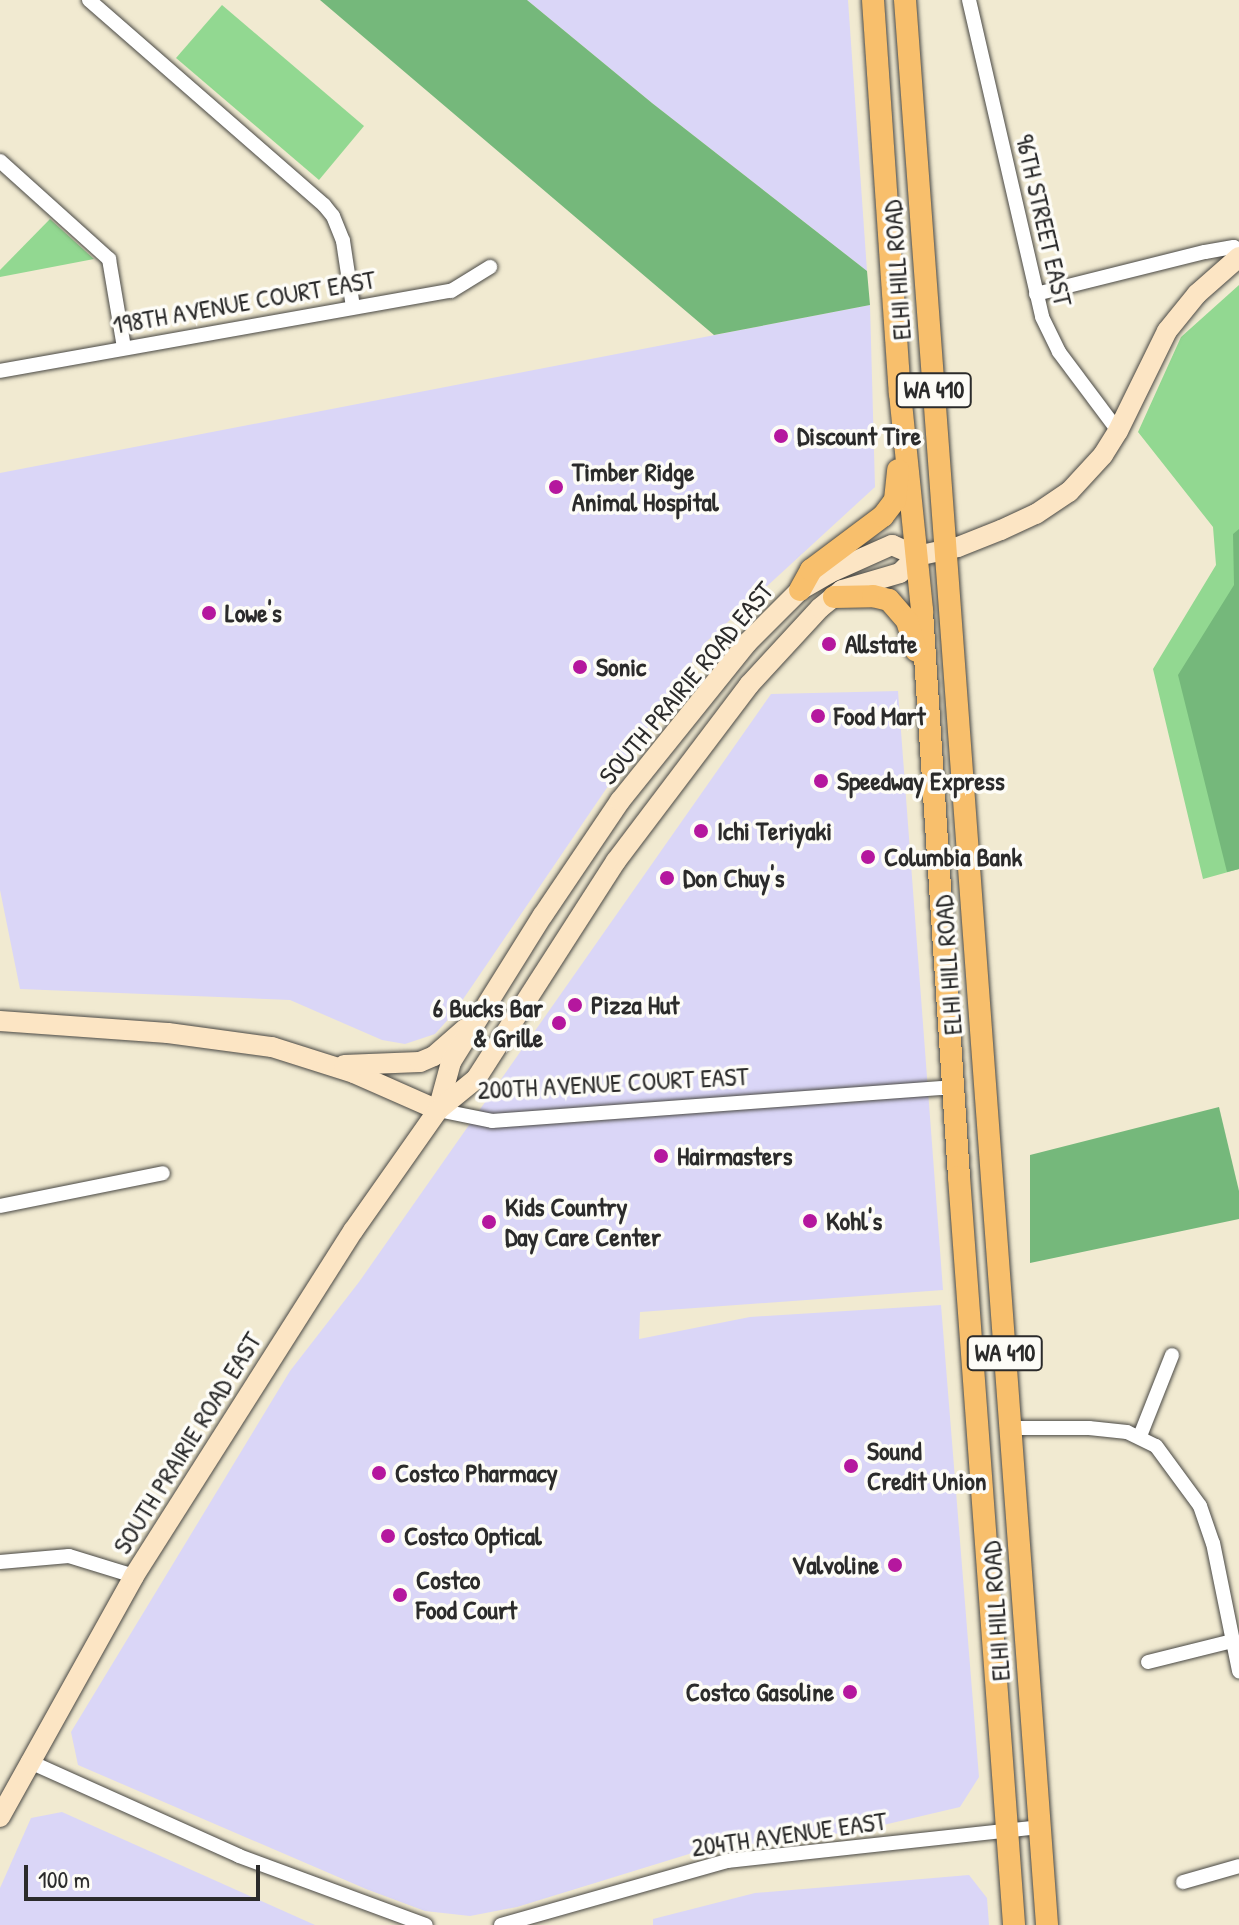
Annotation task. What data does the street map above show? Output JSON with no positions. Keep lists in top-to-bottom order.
{
  "streets": {
    "main road": [
      "ELHI HILL ROAD",
      "WA 410",
      "SOUTH PRAIRIE ROAD EAST",
      "200TH AVENUE COURT EAST"
    ],
    "street": ["96TH STREET EAST", "198TH AVENUE COURT EAST", "204TH AVENUE EAST"]
  },
  "crossings": [
    ["ELHI HILL ROAD", "SOUTH PRAIRIE ROAD EAST"],
    ["ELHI HILL ROAD", "200TH AVENUE COURT EAST"],
    ["ELHI HILL ROAD", "204TH AVENUE EAST"],
    ["SOUTH PRAIRIE ROAD EAST", "200TH AVENUE COURT EAST"]
  ],
  "places": [
    "Discount Tire",
    "Timber Ridge Animal Hospital",
    "Lowe's",
    "Allstate",
    "Sonic",
    "Food Mart",
    "Speedway Express",
    "Ichi Teriyaki",
    "Columbia Bank",
    "Don Chuy's",
    "Pizza Hut",
    "6 Bucks Bar & Grille",
    "Hairmasters",
    "Kohl's",
    "Kids Country Day Care Center",
    "Sound Credit Union",
    "Costco Pharmacy",
    "Costco Optical",
    "Valvoline",
    "Costco Food Court",
    "Costco Gasoline"
  ],
  "scale_bar": "100 m"
}
